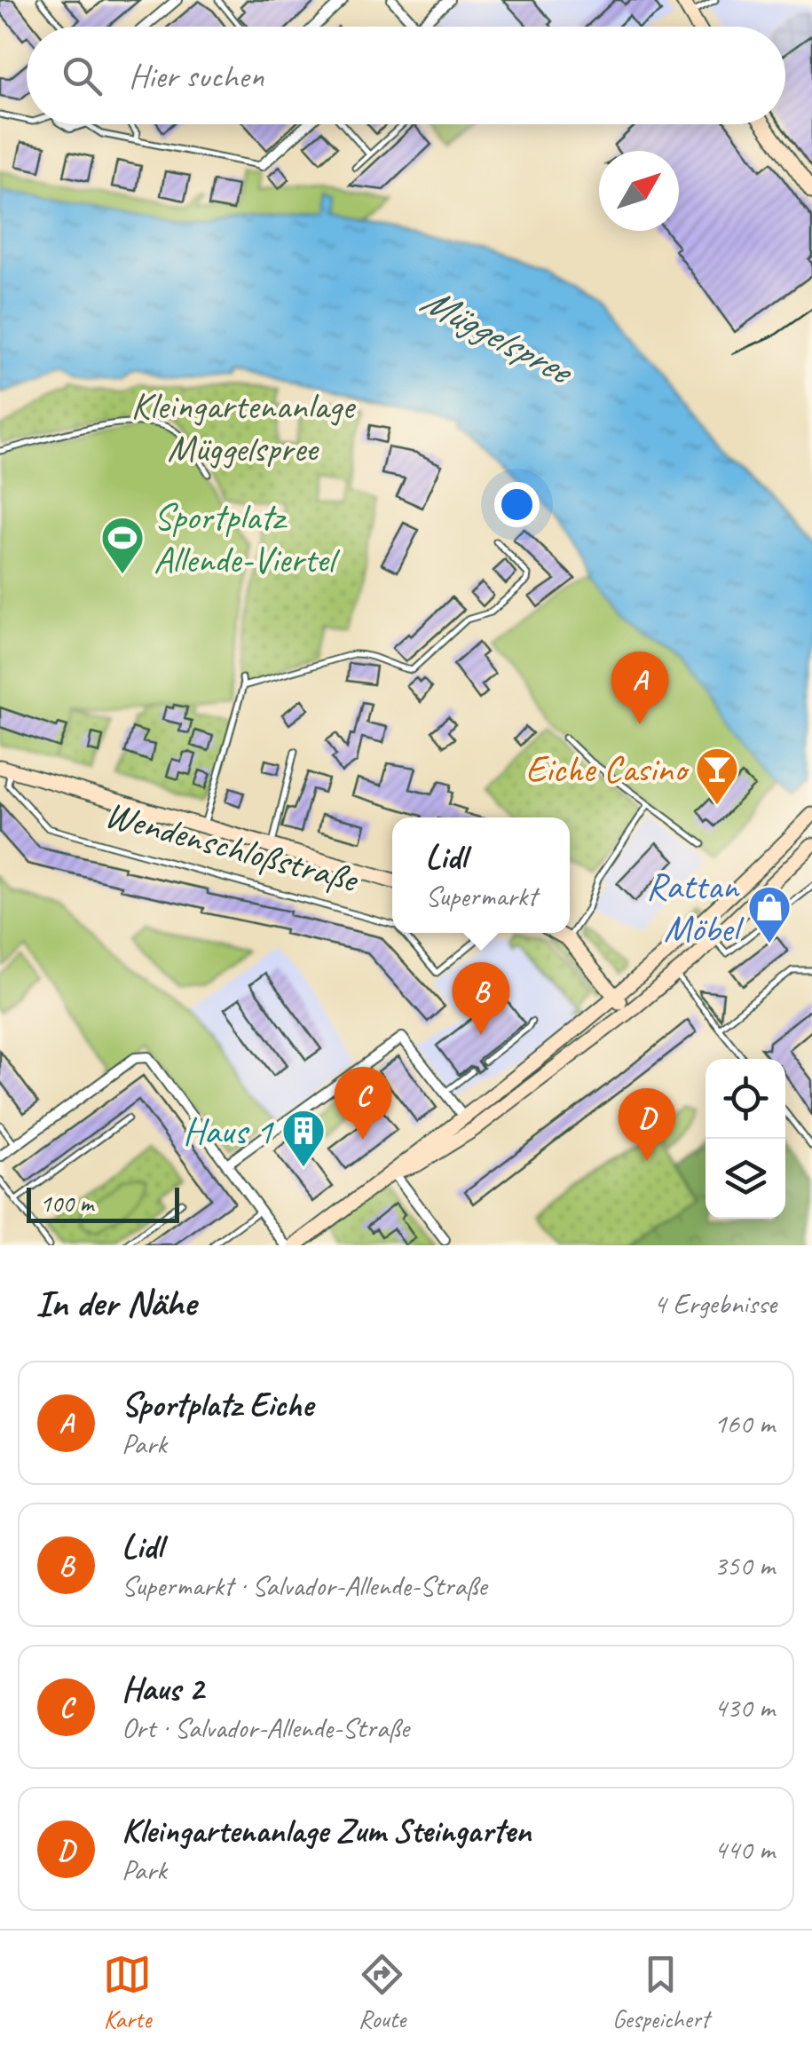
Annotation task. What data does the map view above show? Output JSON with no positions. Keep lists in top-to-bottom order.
{
  "streets": {
    "main road": ["Wendenschloßstraße"]
  },
  "water": ["Müggelspree"],
  "parks": ["Kleingartenanlage Müggelspree"],
  "places": {
    "sports": ["Sportplatz Allende-Viertel"],
    "bar": ["Eiche Casino"],
    "shop": ["Rattan Möbel"],
    "building": ["Haus 1"]
  },
  "scale_bar": "100 m",
  "north": "top right",
  "page": {
    "search": "Hier suchen",
    "pins": [
      "A",
      "B",
      "C",
      "D"
    ],
    "popup": ["Lidl", "Supermarkt"],
    "scale": "100 m",
    "heading": ["In der Nähe", "4 Ergebnisse"],
    "list": [
      {
        "mark": "A",
        "name": "Sportplatz Eiche",
        "note": "Park",
        "value": "160 m"
      },
      {
        "mark": "B",
        "name": "Lidl",
        "note": "Supermarkt · Salvador-Allende-Straße",
        "value": "350 m"
      },
      {
        "mark": "C",
        "name": "Haus 2",
        "note": "Ort · Salvador-Allende-Straße",
        "value": "430 m"
      },
      {
        "mark": "D",
        "name": "Kleingartenanlage Zum Steingarten",
        "note": "Park",
        "value": "440 m"
      }
    ],
    "nav": ["Karte", "Route", "Gespeichert"]
  }
}
